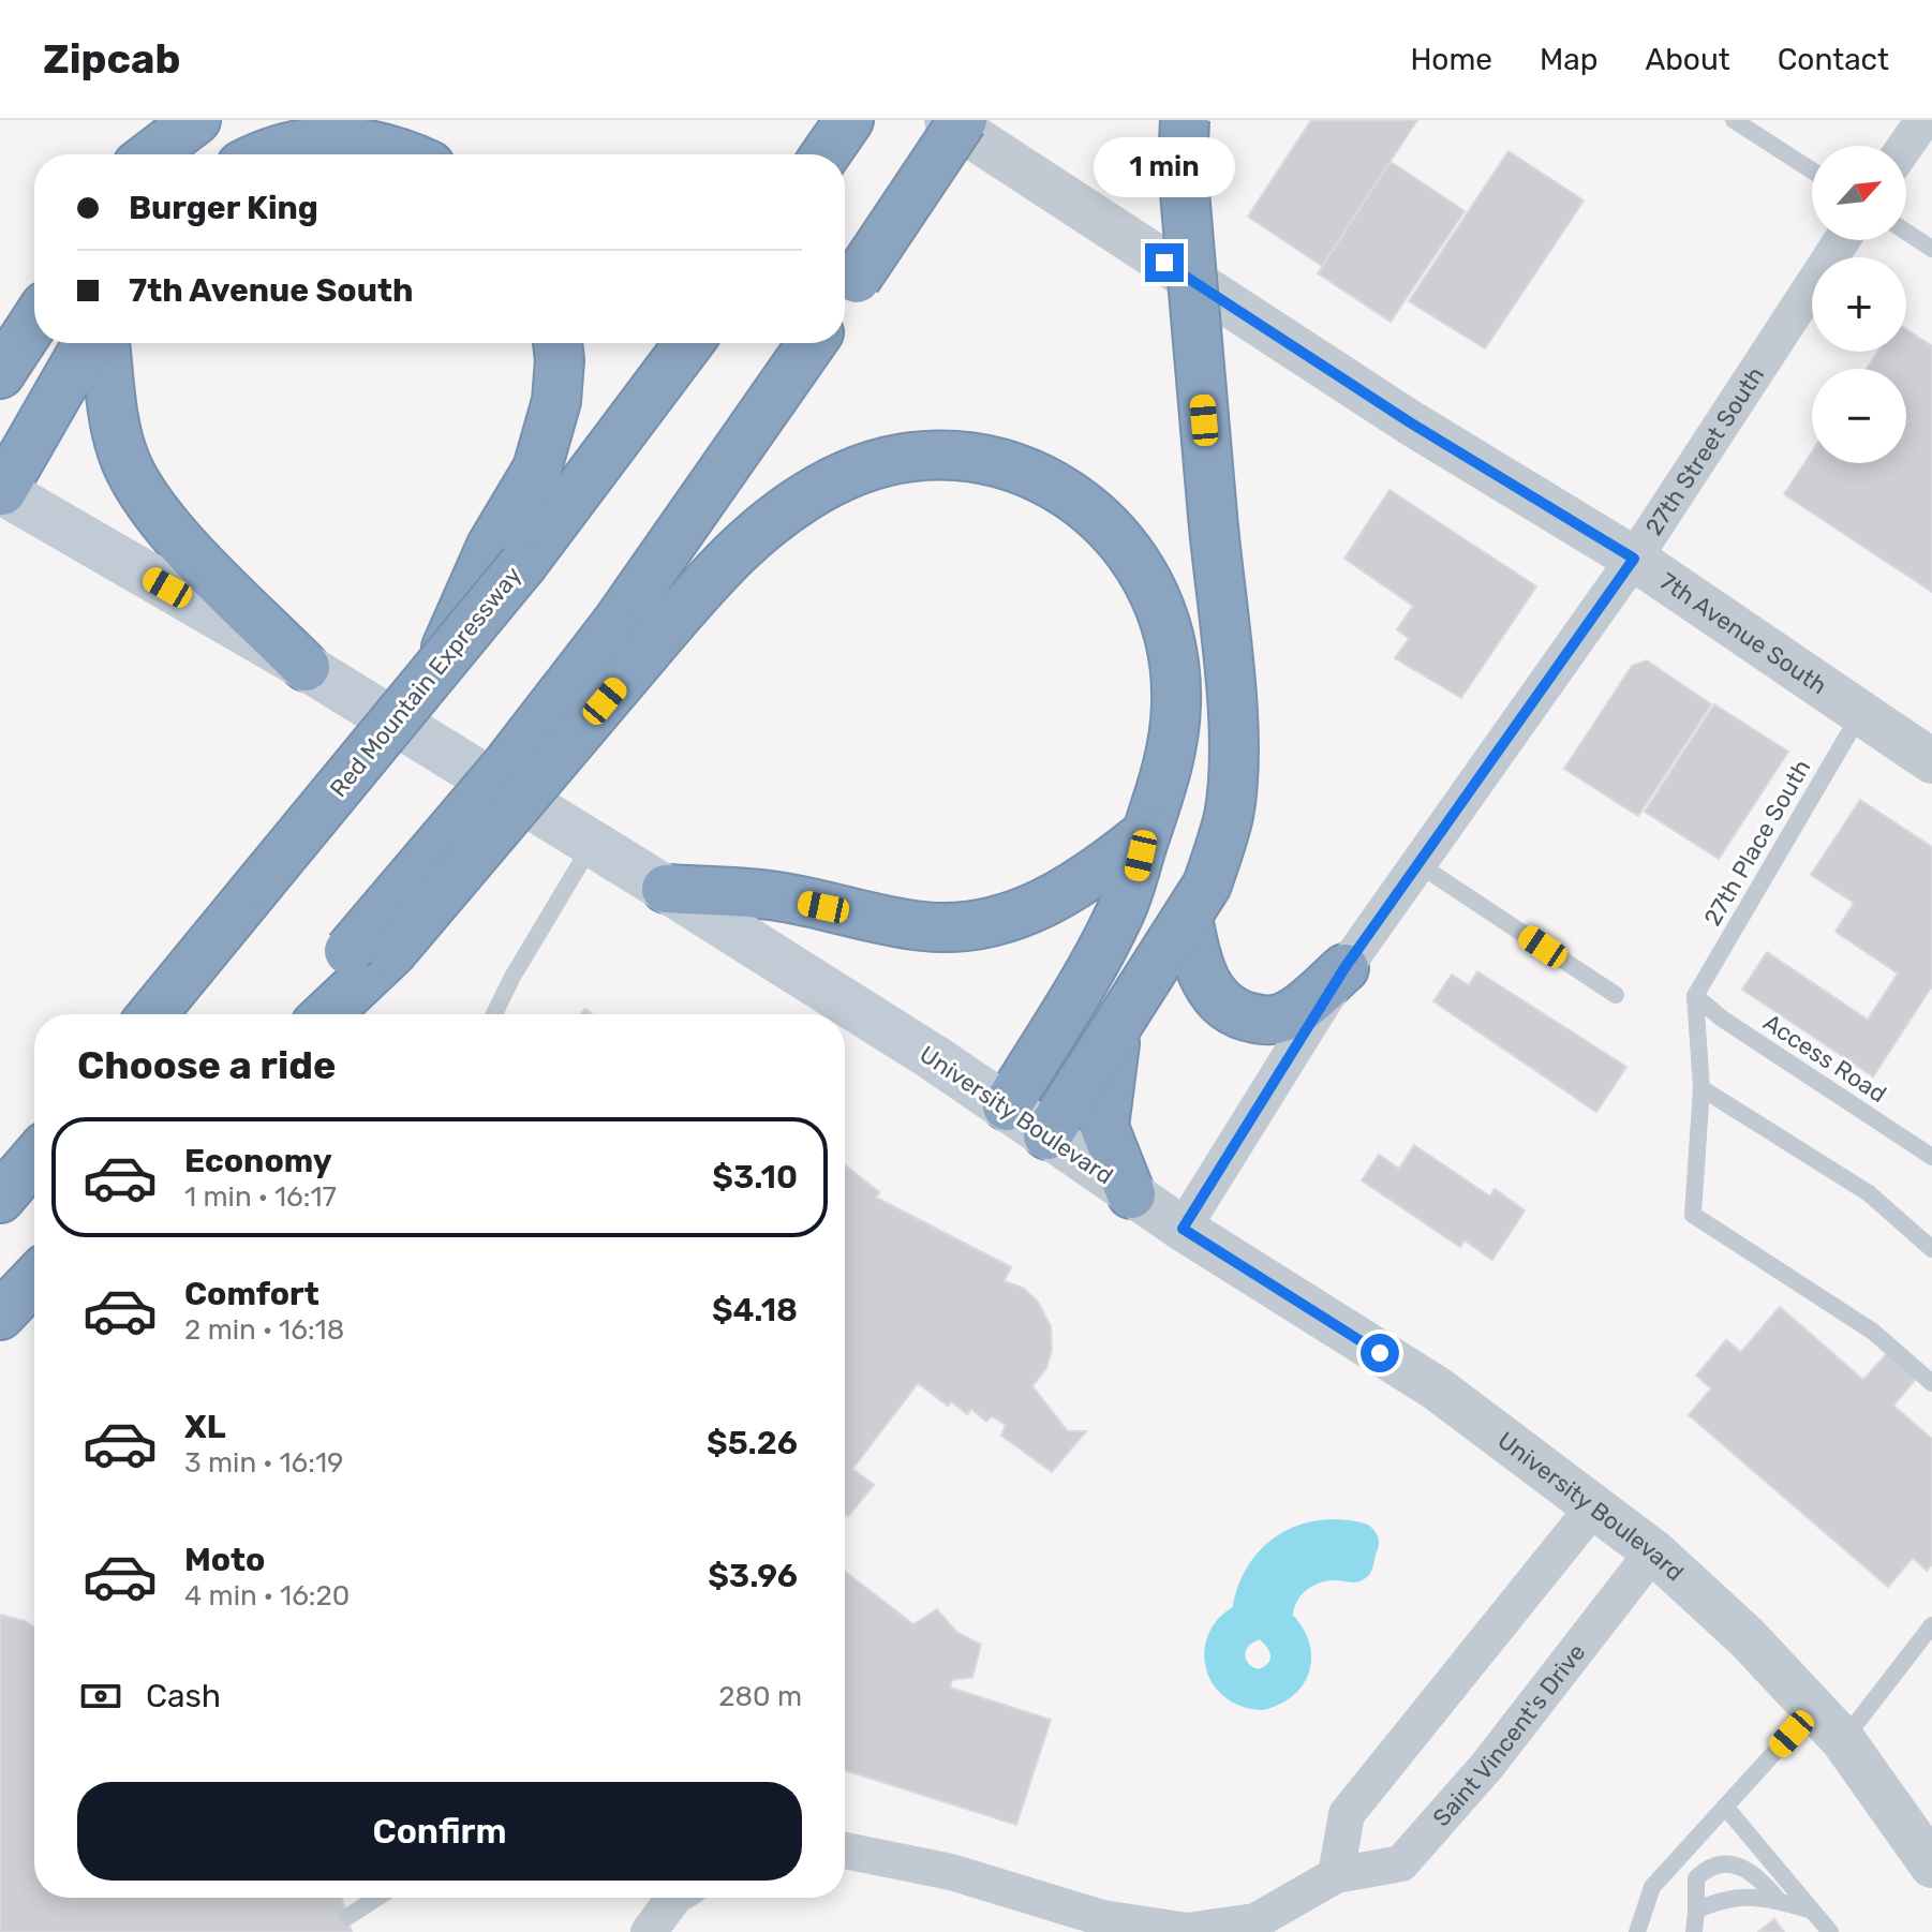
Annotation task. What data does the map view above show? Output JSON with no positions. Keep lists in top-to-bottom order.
{
  "streets": {
    "highway": ["Red Mountain Expressway"],
    "main road": ["University Boulevard"],
    "street": ["27th Street South", "7th Avenue South", "Saint Vincent's Drive"],
    "lane": ["27th Place South", "Access Road"]
  },
  "crossings": [
    ["27th Street South", "7th Avenue South"],
    ["27th Street South", "University Boulevard"],
    ["7th Avenue South", "27th Place South"],
    ["27th Place South", "Access Road"],
    ["University Boulevard", "Saint Vincent's Drive"]
  ],
  "north": "top right",
  "page": {
    "header": "Zipcab",
    "nav": [
      "Home",
      "Map",
      "About",
      "Contact"
    ],
    "bubble": "1 min",
    "map_buttons": ["+", "−"],
    "banner": ["Burger King", "7th Avenue South"],
    "heading": "Choose a ride",
    "list": [
      {
        "name": "Economy",
        "note": "1 min · 16:17",
        "value": "$3.10"
      },
      {
        "name": "Comfort",
        "note": "2 min · 16:18",
        "value": "$4.18"
      },
      {
        "name": "XL",
        "note": "3 min · 16:19",
        "value": "$5.26"
      },
      {
        "name": "Moto",
        "note": "4 min · 16:20",
        "value": "$3.96"
      }
    ],
    "pay": ["Cash", "280 m"],
    "buttons": "Confirm"
  }
}
